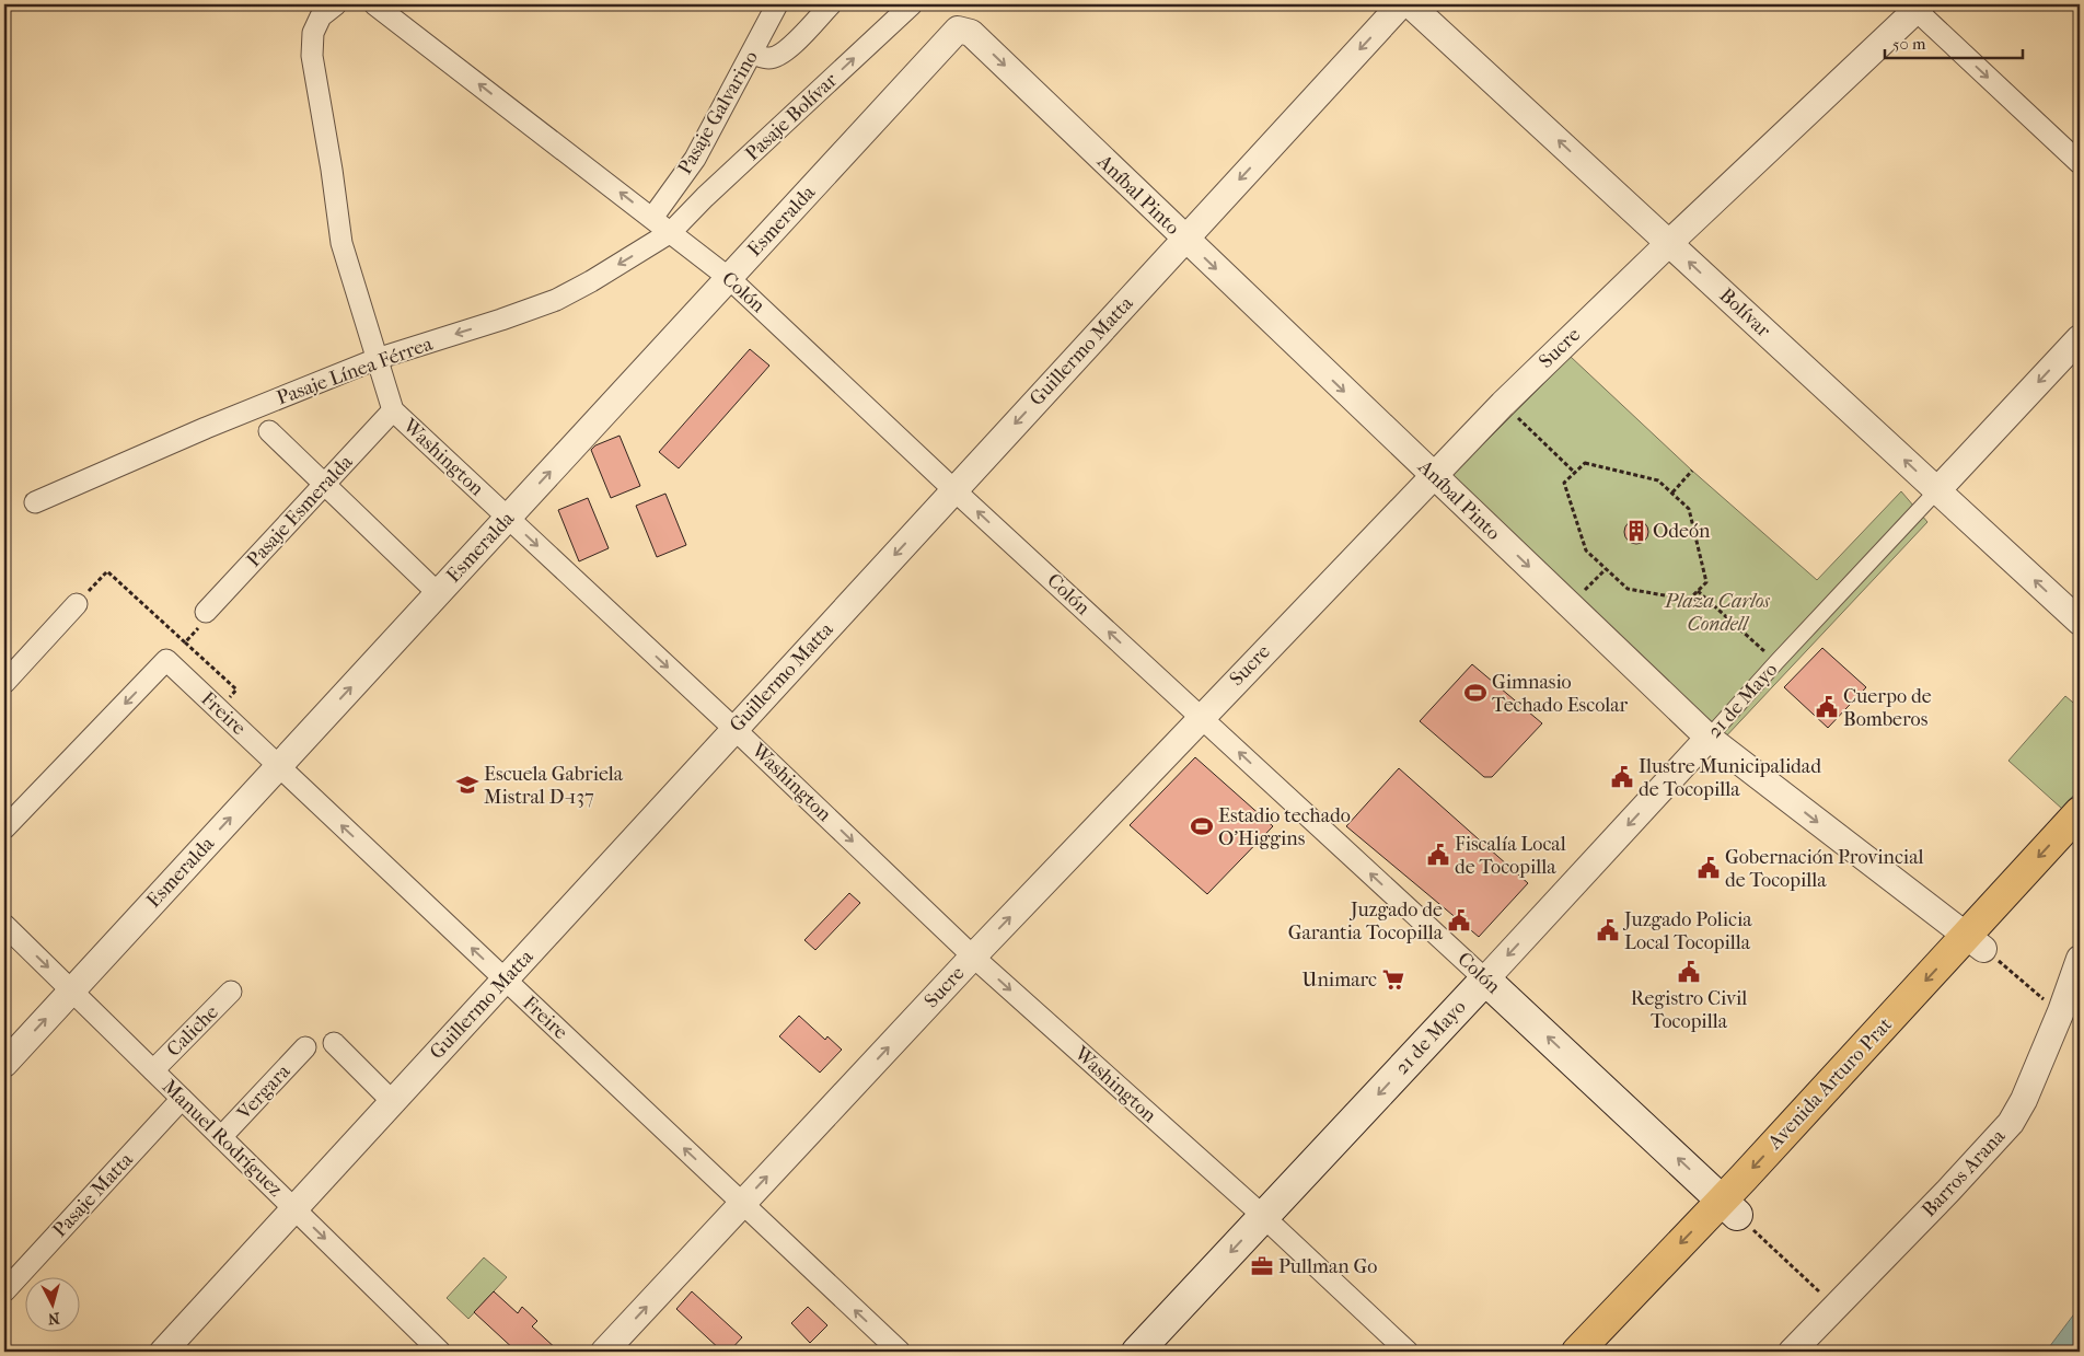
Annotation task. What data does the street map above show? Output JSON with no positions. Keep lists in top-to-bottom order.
{
  "streets": {
    "highway": ["Avenida Arturo Prat"],
    "main road": ["Colón", "21 de Mayo"],
    "street": [
      "Pasaje Galvarino",
      "Pasaje Bolívar",
      "Aníbal Pinto",
      "Esmeralda",
      "Bolívar",
      "Sucre",
      "Guillermo Matta",
      "Pasaje Línea Férrea",
      "Washington",
      "Pasaje Esmeralda",
      "Freire",
      "Caliche",
      "Vergara",
      "Manuel Rodríguez",
      "Barros Arana",
      "Pasaje Matta"
    ]
  },
  "crossings": [
    ["Pasaje Galvarino", "Colón"],
    ["Pasaje Bolívar", "Colón"],
    ["Pasaje Bolívar", "Pasaje Línea Férrea"],
    ["Aníbal Pinto", "Esmeralda"],
    ["Aníbal Pinto", "Sucre"],
    ["Aníbal Pinto", "Guillermo Matta"],
    ["Aníbal Pinto", "21 de Mayo"],
    ["Aníbal Pinto", "Avenida Arturo Prat"],
    ["Esmeralda", "Colón"],
    ["Esmeralda", "Washington"],
    ["Esmeralda", "Freire"],
    ["Esmeralda", "Manuel Rodríguez"],
    ["Colón", "Sucre"],
    ["Colón", "Guillermo Matta"],
    ["Colón", "Pasaje Línea Férrea"],
    ["Colón", "21 de Mayo"],
    ["Colón", "Avenida Arturo Prat"],
    ["Bolívar", "Sucre"],
    ["Bolívar", "21 de Mayo"],
    ["Sucre", "Washington"],
    ["Sucre", "Freire"],
    ["Guillermo Matta", "Washington"],
    ["Guillermo Matta", "Freire"],
    ["Guillermo Matta", "Manuel Rodríguez"],
    ["Pasaje Línea Férrea", "Washington"],
    ["Washington", "Pasaje Esmeralda"],
    ["Washington", "21 de Mayo"],
    ["Caliche", "Manuel Rodríguez"],
    ["Vergara", "Manuel Rodríguez"],
    ["Manuel Rodríguez", "Pasaje Matta"]
  ],
  "one_way": [
    "Pasaje Bolívar",
    "Aníbal Pinto",
    "Esmeralda",
    "Colón",
    "Bolívar",
    "Sucre",
    "Guillermo Matta",
    "Pasaje Línea Férrea",
    "Washington",
    "21 de Mayo",
    "Freire",
    "Manuel Rodríguez"
  ],
  "parks": ["Plaza Carlos Condell"],
  "places": {
    "building": ["Odeón"],
    "sports": ["Gimnasio Techado Escolar", "Estadio techado O'Higgins"],
    "public building": [
      "Cuerpo de Bomberos",
      "Ilustre Municipalidad de Tocopilla",
      "Fiscalía Local de Tocopilla",
      "Gobernación Provincial de Tocopilla",
      "Juzgado de Garantia Tocopilla",
      "Juzgado Policia Local Tocopilla",
      "Registro Civil Tocopilla"
    ],
    "school or university": ["Escuela Gabriela Mistral D-137"],
    "supermarket": ["Unimarc"],
    "office": ["Pullman Go"]
  },
  "scale_bar": "50 m",
  "north": "bottom"
}
